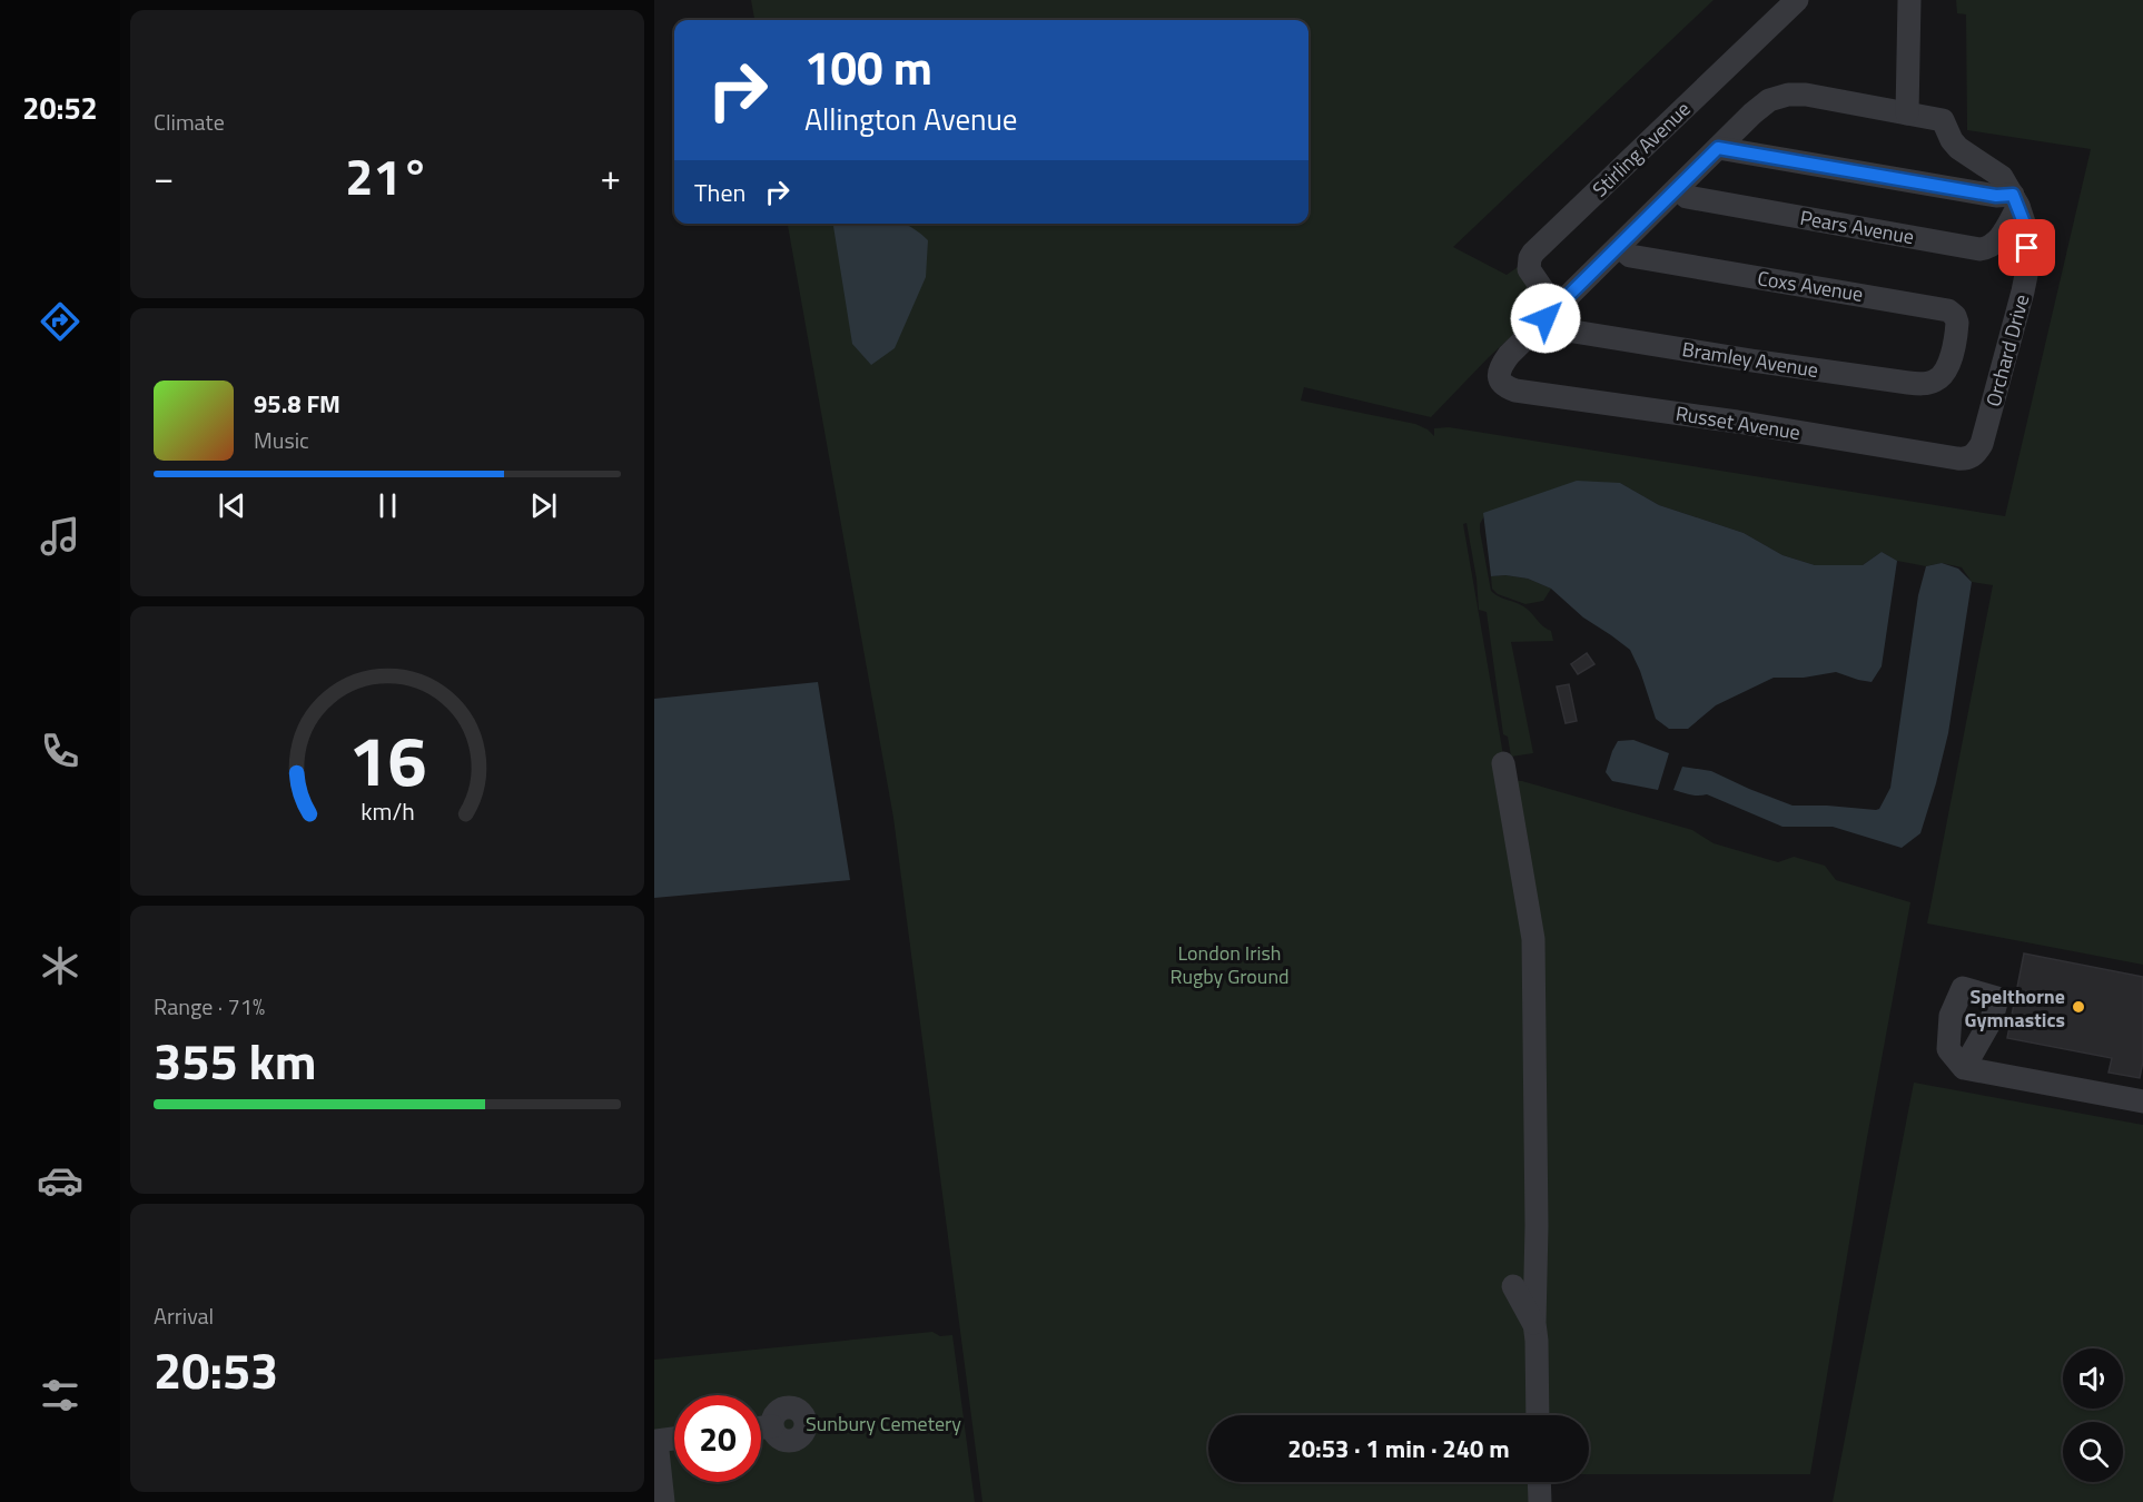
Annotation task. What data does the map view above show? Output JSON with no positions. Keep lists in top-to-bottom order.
{
  "streets": {
    "lane": [
      "Stirling Avenue",
      "Pears Avenue",
      "Coxs Avenue",
      "Orchard Drive",
      "Bramley Avenue",
      "Russet Avenue"
    ]
  },
  "crossings": [
    ["Stirling Avenue", "Bramley Avenue"],
    ["Stirling Avenue", "Russet Avenue"],
    ["Pears Avenue", "Orchard Drive"],
    ["Coxs Avenue", "Bramley Avenue"],
    ["Orchard Drive", "Russet Avenue"],
    ["Bramley Avenue", "Russet Avenue"]
  ],
  "parks": ["London Irish Rugby Ground", "Sunbury Cemetery"],
  "places": ["Spelthorne Gymnastics"],
  "page": {
    "tabs": "20:52",
    "tile": [
      "Climate",
      ["Range · 71%", "355 km"],
      ["Arrival", "20:53"]
    ],
    "turn": ["100 m", "Allington Avenue"],
    "heat": ["−", "21°", "+"],
    "then": "Then",
    "song": ["95.8 FM", "Music"],
    "limit": "20",
    "trip": "20:53 · 1 min · 240 m",
    "gauge": ["16", "km/h"]
  }
}
